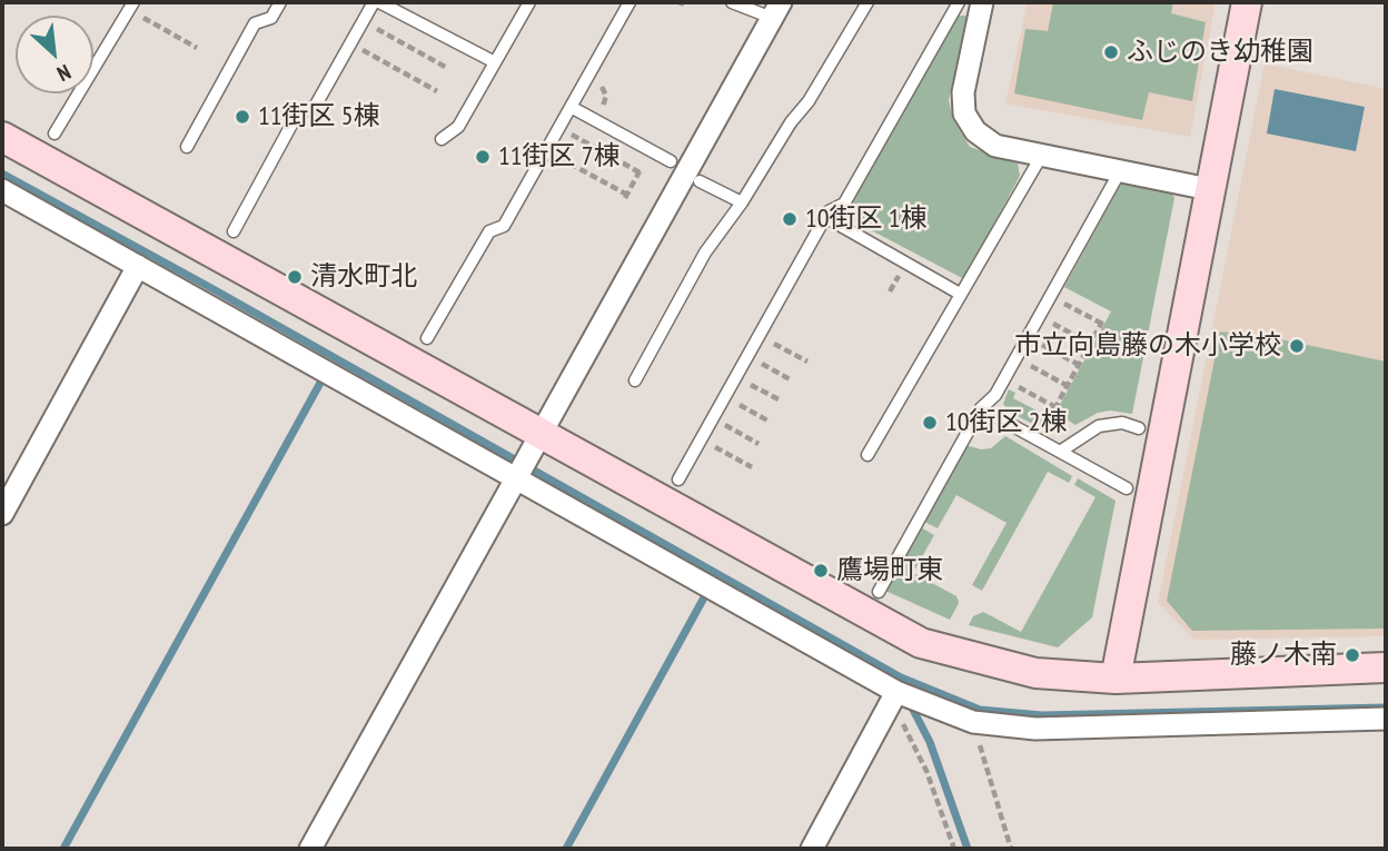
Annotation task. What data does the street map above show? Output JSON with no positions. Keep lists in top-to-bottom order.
{
  "places": [
    "ふじのき幼稚園",
    "11街区 5棟",
    "11街区 7棟",
    "10街区 1棟",
    "清水町北",
    "市立向島藤の木小学校",
    "10街区 2棟",
    "鷹場町東",
    "藤ノ木南"
  ],
  "north": "bottom right"
}
